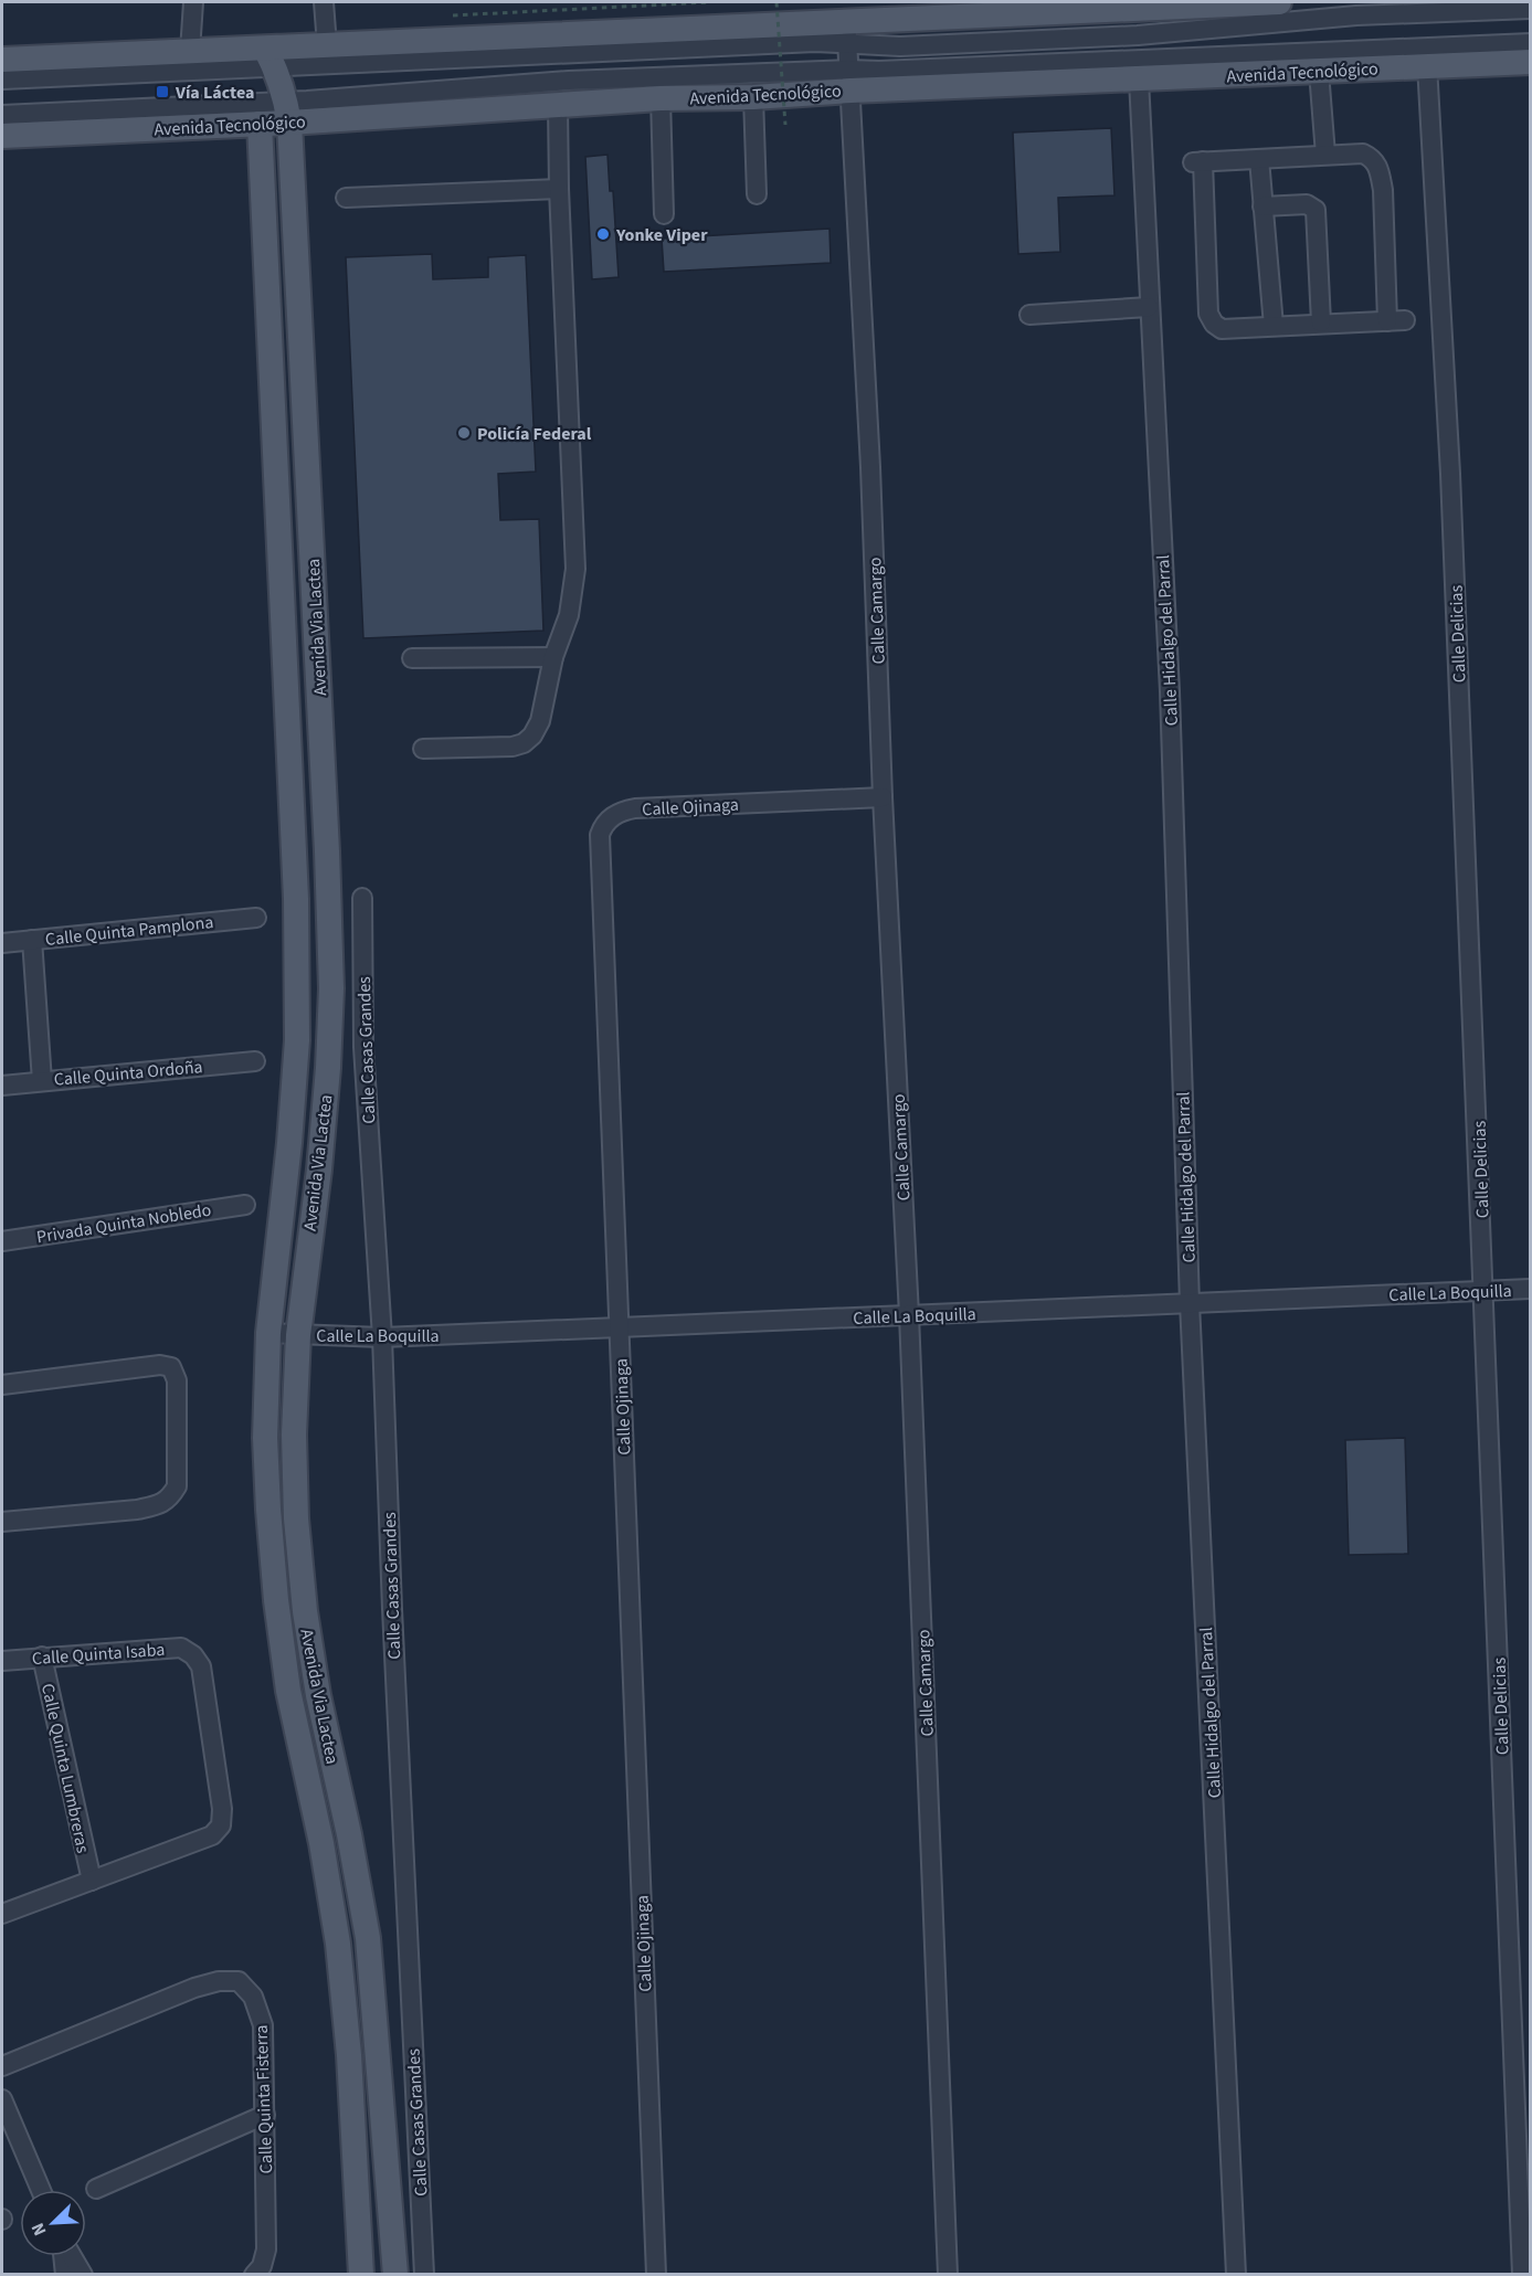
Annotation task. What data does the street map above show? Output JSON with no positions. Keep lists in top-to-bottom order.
{
  "streets": {
    "main road": ["Avenida Tecnológico", "Avenida Via Lactea"],
    "street": [
      "Calle Camargo",
      "Calle Delicias",
      "Calle Hidalgo del Parral",
      "Calle Ojinaga",
      "Calle Quinta Pamplona",
      "Calle Casas Grandes",
      "Calle Quinta Ordoña",
      "Privada Quinta Nobledo",
      "Calle La Boquilla",
      "Calle Quinta Isaba",
      "Calle Quinta Lumbreras",
      "Calle Quinta Fisterra"
    ]
  },
  "crossings": [
    ["Avenida Tecnológico", "Calle Camargo"],
    ["Avenida Tecnológico", "Avenida Via Lactea"],
    ["Avenida Tecnológico", "Calle Delicias"],
    ["Avenida Tecnológico", "Calle Hidalgo del Parral"],
    ["Calle Camargo", "Calle Ojinaga"],
    ["Calle Camargo", "Calle La Boquilla"],
    ["Avenida Via Lactea", "Calle La Boquilla"],
    ["Calle Delicias", "Calle La Boquilla"],
    ["Calle Hidalgo del Parral", "Calle La Boquilla"],
    ["Calle Ojinaga", "Calle La Boquilla"],
    ["Calle Casas Grandes", "Calle La Boquilla"],
    ["Calle Quinta Isaba", "Calle Quinta Lumbreras"]
  ],
  "places": {
    "transit": ["Vía Láctea"],
    "other": ["Yonke Viper", "Policía Federal"]
  },
  "north": "bottom left"
}
